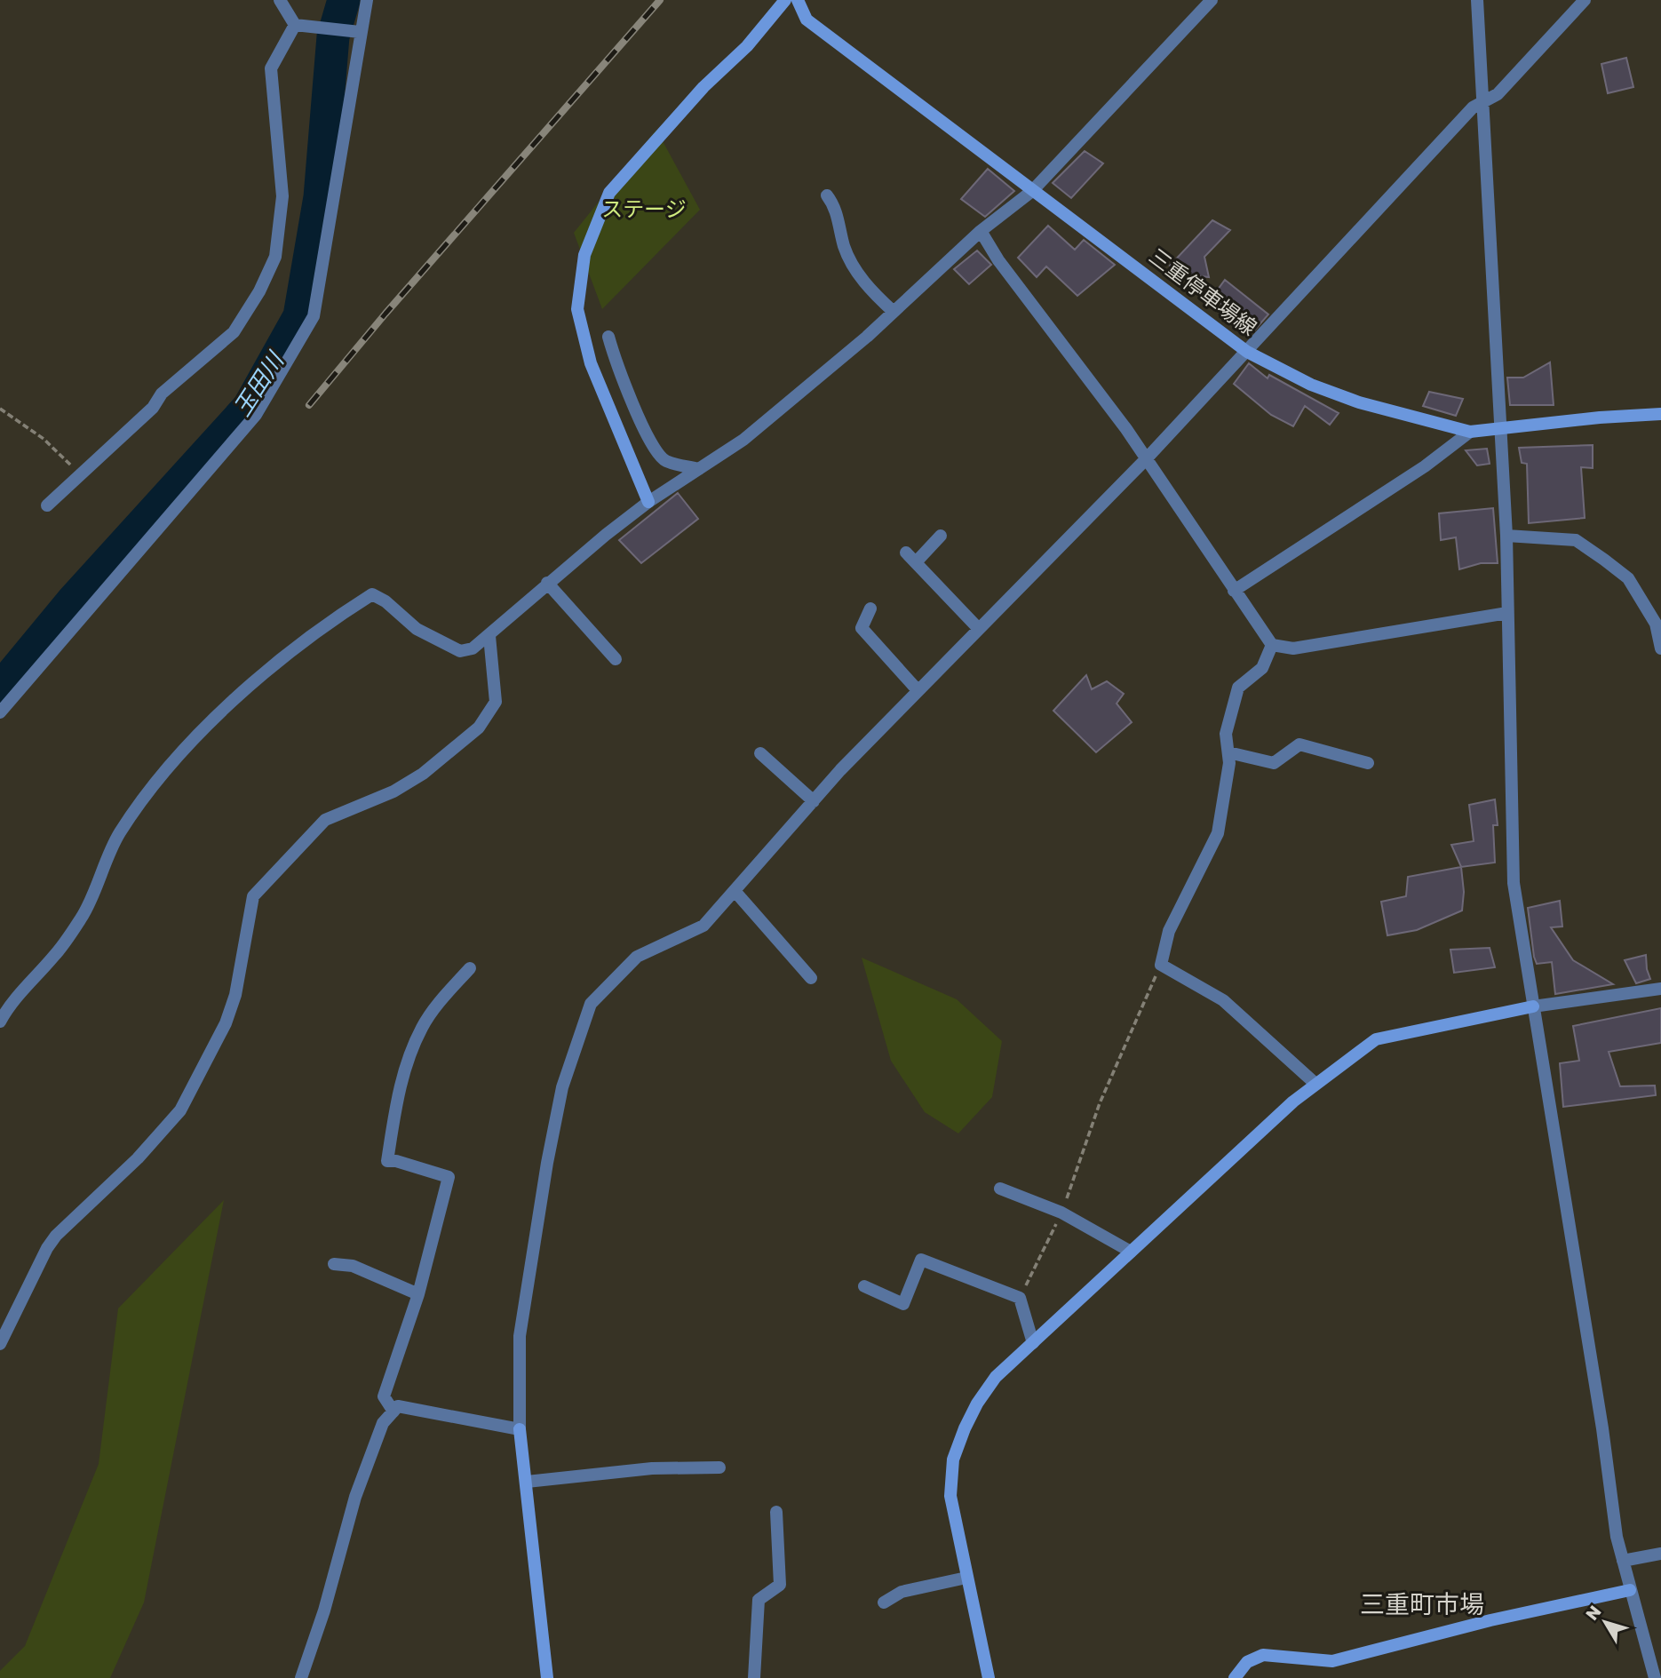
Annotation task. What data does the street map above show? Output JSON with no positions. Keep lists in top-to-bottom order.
{
  "streets": {
    "street": ["三重停車場線"]
  },
  "districts": ["三重町市場"],
  "water": ["玉田川"],
  "parks": ["ステージ"],
  "north": "top left"
}
